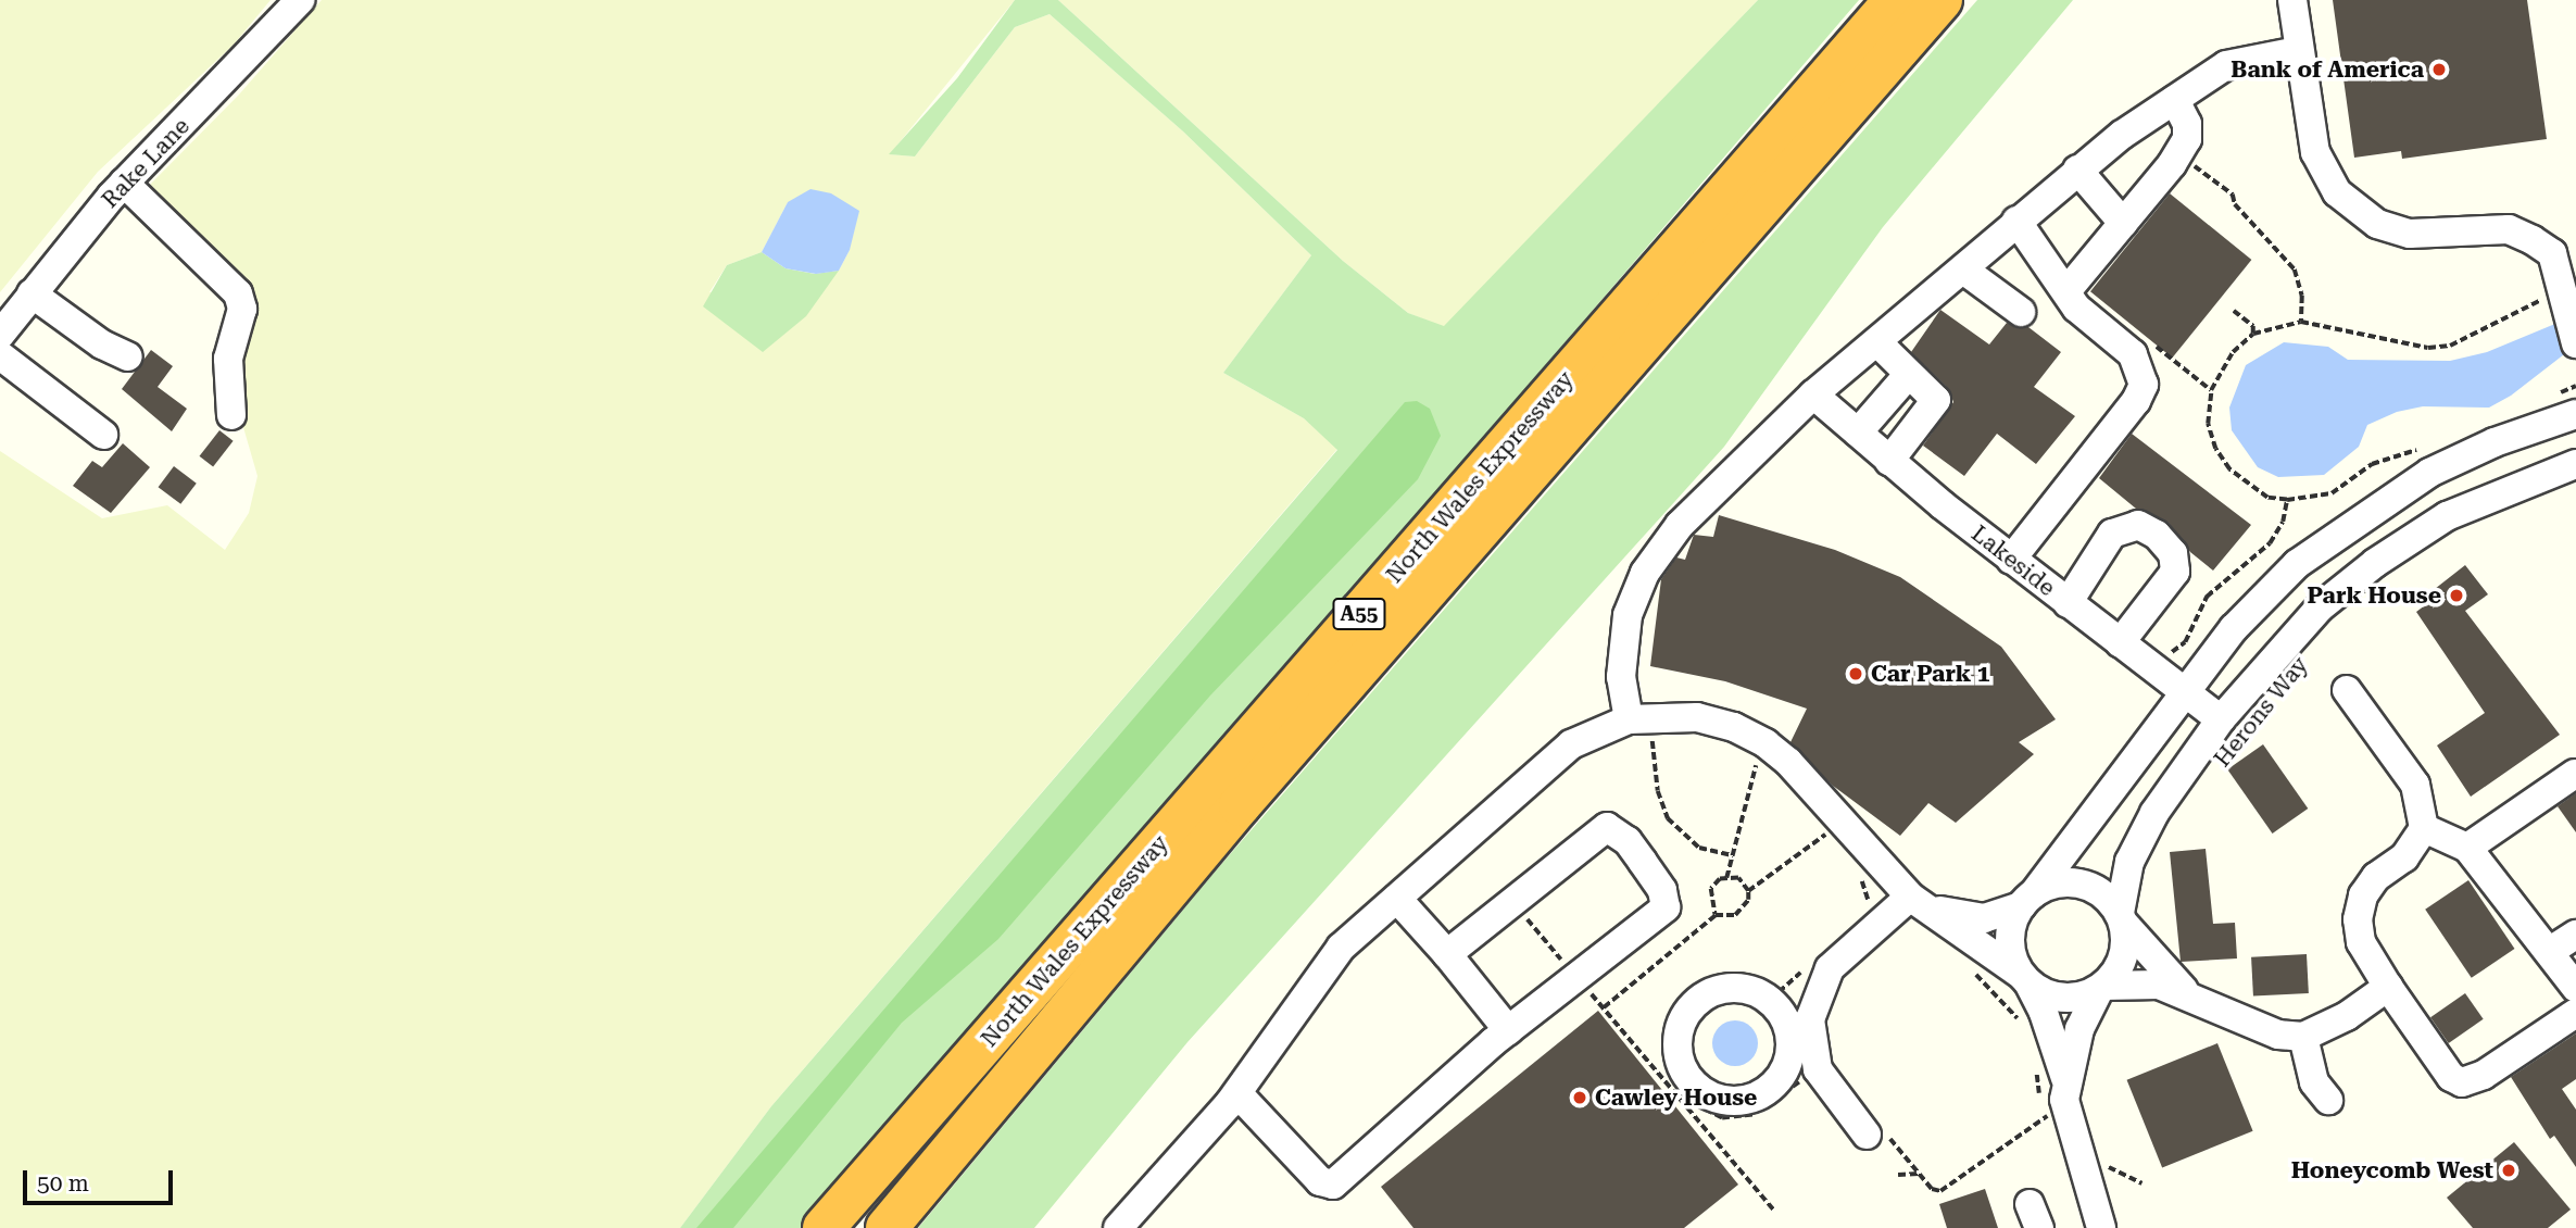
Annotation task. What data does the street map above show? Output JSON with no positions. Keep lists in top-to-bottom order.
{
  "streets": {
    "highway": ["North Wales Expressway", "A55"],
    "street": ["Rake Lane", "Lakeside", "Herons Way"]
  },
  "crossings": [
    ["Lakeside", "Herons Way"]
  ],
  "places": [
    "Bank of America",
    "Park House",
    "Car Park 1",
    "Cawley House",
    "Honeycomb West"
  ],
  "scale_bar": "50 m"
}
